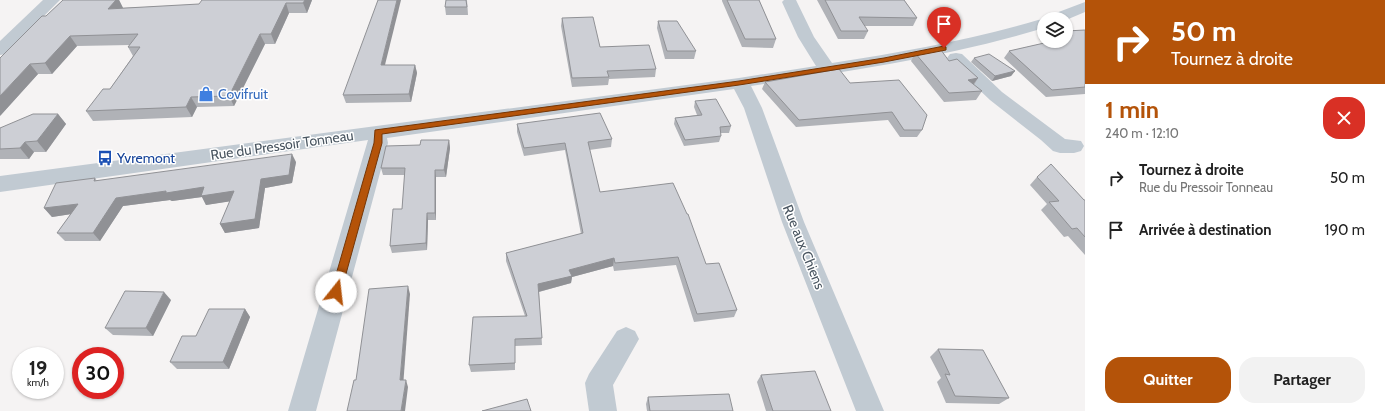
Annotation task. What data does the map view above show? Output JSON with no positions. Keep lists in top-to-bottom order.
{
  "streets": {
    "street": ["Rue du Pressoir Tonneau", "Rue aux Chiens"]
  },
  "crossings": [
    ["Rue du Pressoir Tonneau", "Rue aux Chiens"]
  ],
  "places": {
    "shop": ["Covifruit"],
    "bus stop": ["Yvremont"]
  },
  "page": {
    "turn": ["50 m", "Tournez à droite"],
    "heading": ["1 min", "240 m · 12:10"],
    "list": [
      {
        "name": "Tournez à droite",
        "note": "Rue du Pressoir Tonneau",
        "value": "50 m"
      },
      {
        "name": "Arrivée à destination",
        "value": "190 m"
      }
    ],
    "speed": "19 km/h",
    "limit": "30",
    "buttons": ["Quitter", "Partager"]
  }
}
